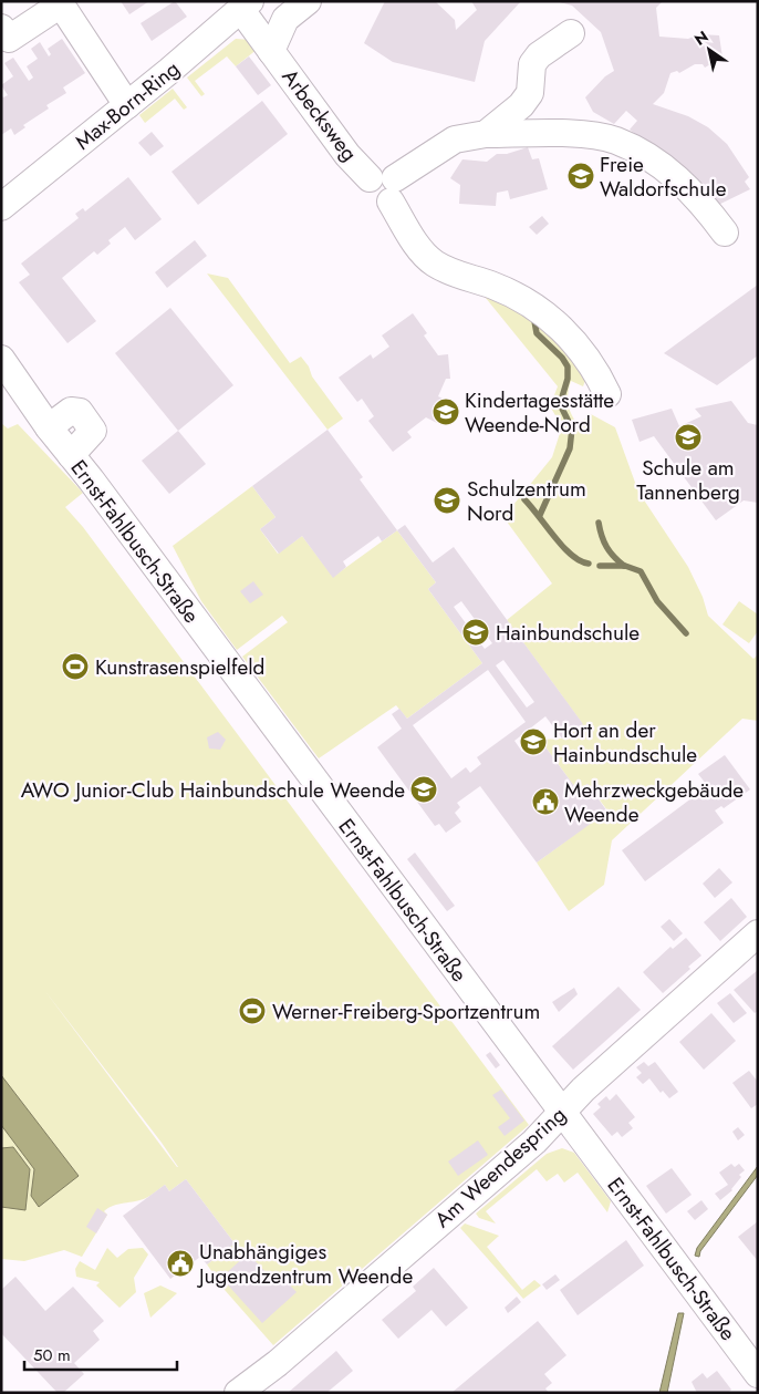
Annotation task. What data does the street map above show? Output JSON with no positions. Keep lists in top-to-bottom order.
{
  "streets": {
    "street": [
      "Max-Born-Ring",
      "Arbecksweg",
      "Ernst-Fahlbusch-Straße",
      "Am Weendespring"
    ]
  },
  "crossings": [
    ["Max-Born-Ring", "Arbecksweg"],
    ["Ernst-Fahlbusch-Straße", "Am Weendespring"]
  ],
  "places": {
    "school or university": [
      "Freie Waldorfschule",
      "Kindertagesstätte Weende-Nord",
      "Schule am Tannenberg",
      "Schulzentrum Nord",
      "Hainbundschule",
      "Hort an der Hainbundschule",
      "AWO Junior-Club Hainbundschule Weende"
    ],
    "sports": ["Kunstrasenspielfeld", "Werner-Freiberg-Sportzentrum"],
    "public building": ["Mehrzweckgebäude Weende", "Unabhängiges Jugendzentrum Weende"]
  },
  "scale_bar": "50 m",
  "north": "top left"
}
